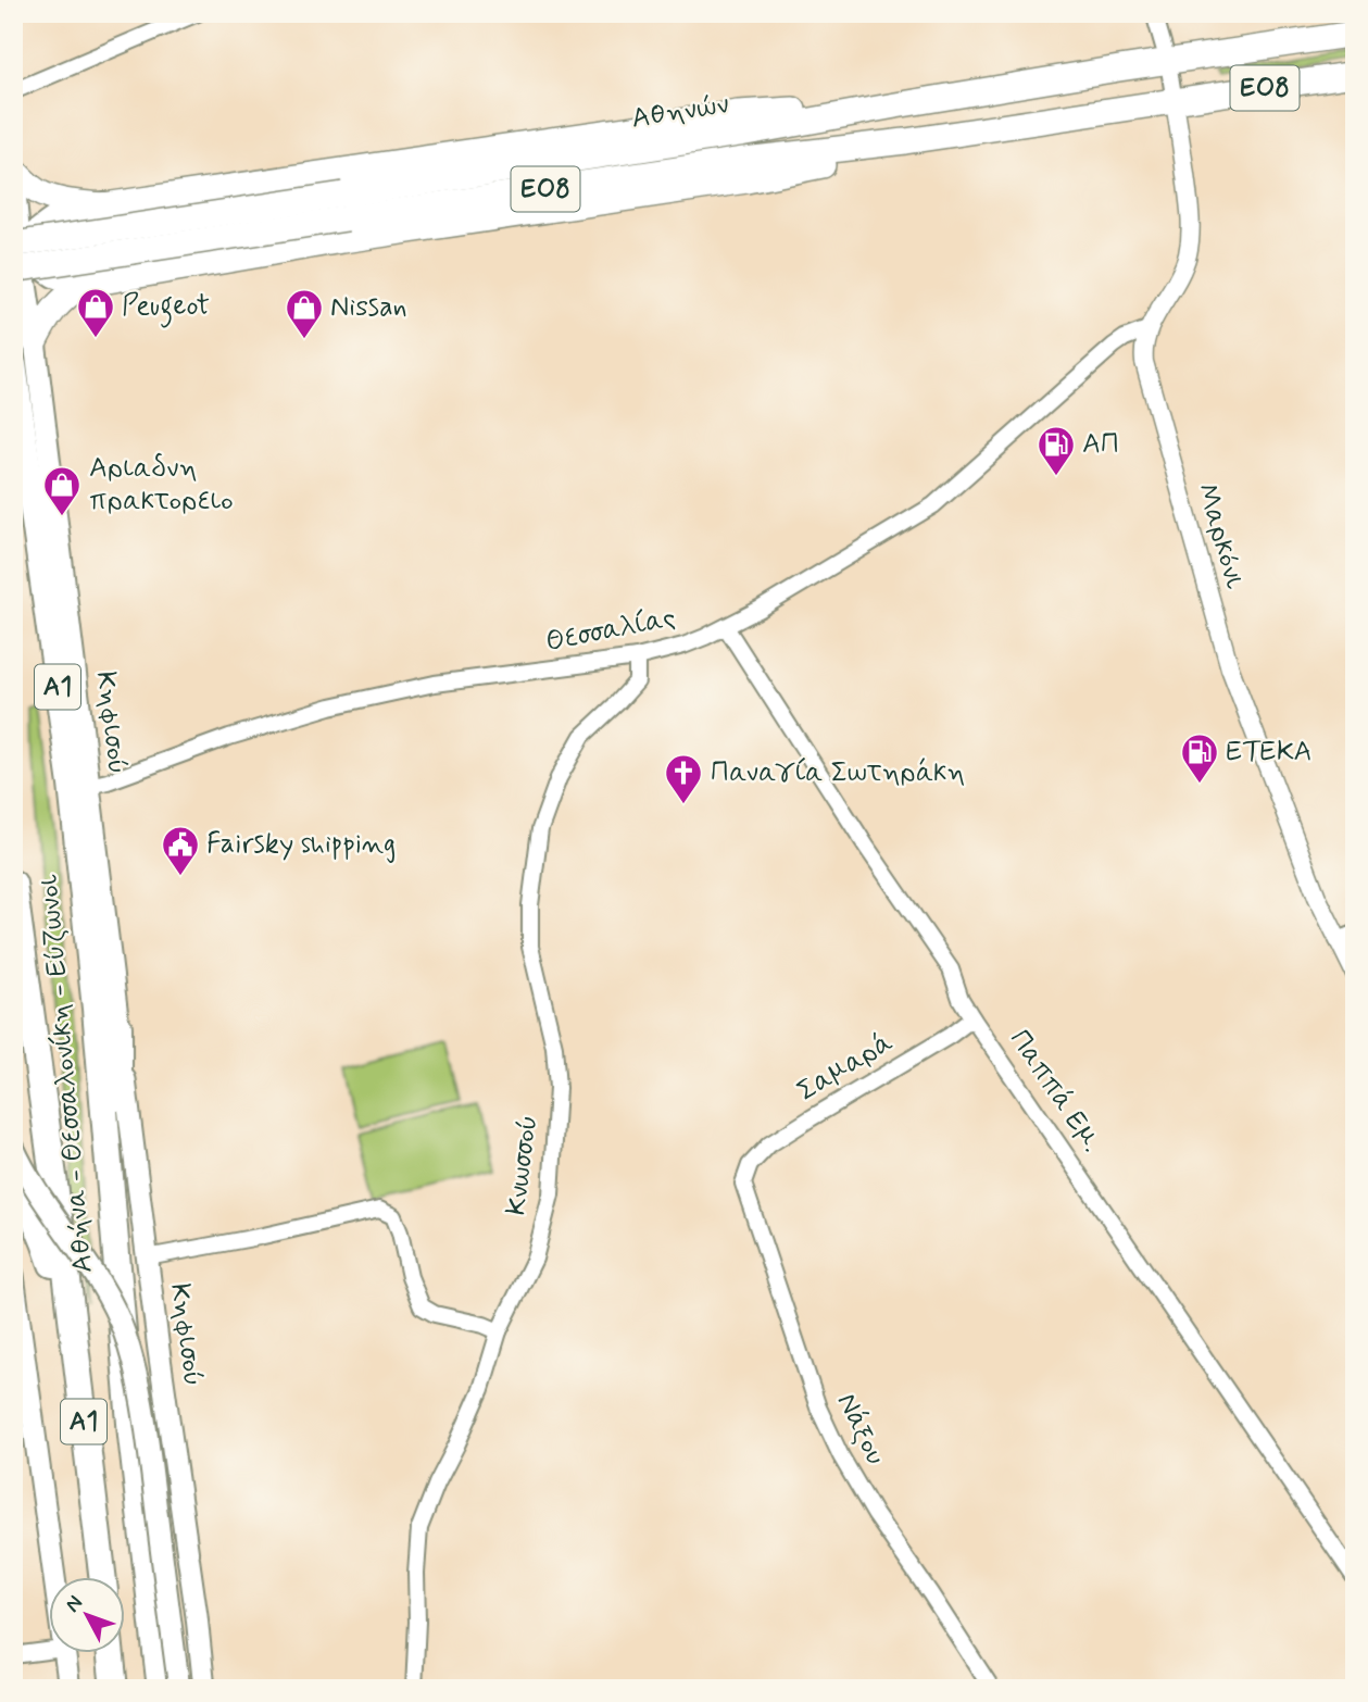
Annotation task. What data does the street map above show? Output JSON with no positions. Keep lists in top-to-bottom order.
{
  "streets": {
    "highway": [
      "ΕΟ8",
      "Αθηνών",
      "Α1",
      "Αθήνα - Θεσσαλονίκη - Εύζωνοι"
    ],
    "main road": ["Κηφισού"],
    "street": [
      "Μαρκόνι",
      "Θεσσαλίας",
      "Σαμαρά",
      "Παππά Εμ.",
      "Κνωσσού",
      "Νάξου"
    ]
  },
  "crossings": [
    ["Αθηνών", "Μαρκόνι"],
    ["Αθηνών", "Κηφισού"],
    ["Μαρκόνι", "Θεσσαλίας"],
    ["Θεσσαλίας", "Κηφισού"],
    ["Θεσσαλίας", "Παππά Εμ."],
    ["Θεσσαλίας", "Κνωσσού"],
    ["Σαμαρά", "Παππά Εμ."],
    ["Σαμαρά", "Νάξου"]
  ],
  "places": {
    "shop": ["Peugeot", "Nissan", "Αριαδνη πρακτορειο"],
    "fuel station": ["ΑΠ", "ΕΤΕΚΑ"],
    "church": ["Παναγία Σωτηράκη"],
    "public building": ["Fairsky shipping"]
  },
  "north": "top left"
}
